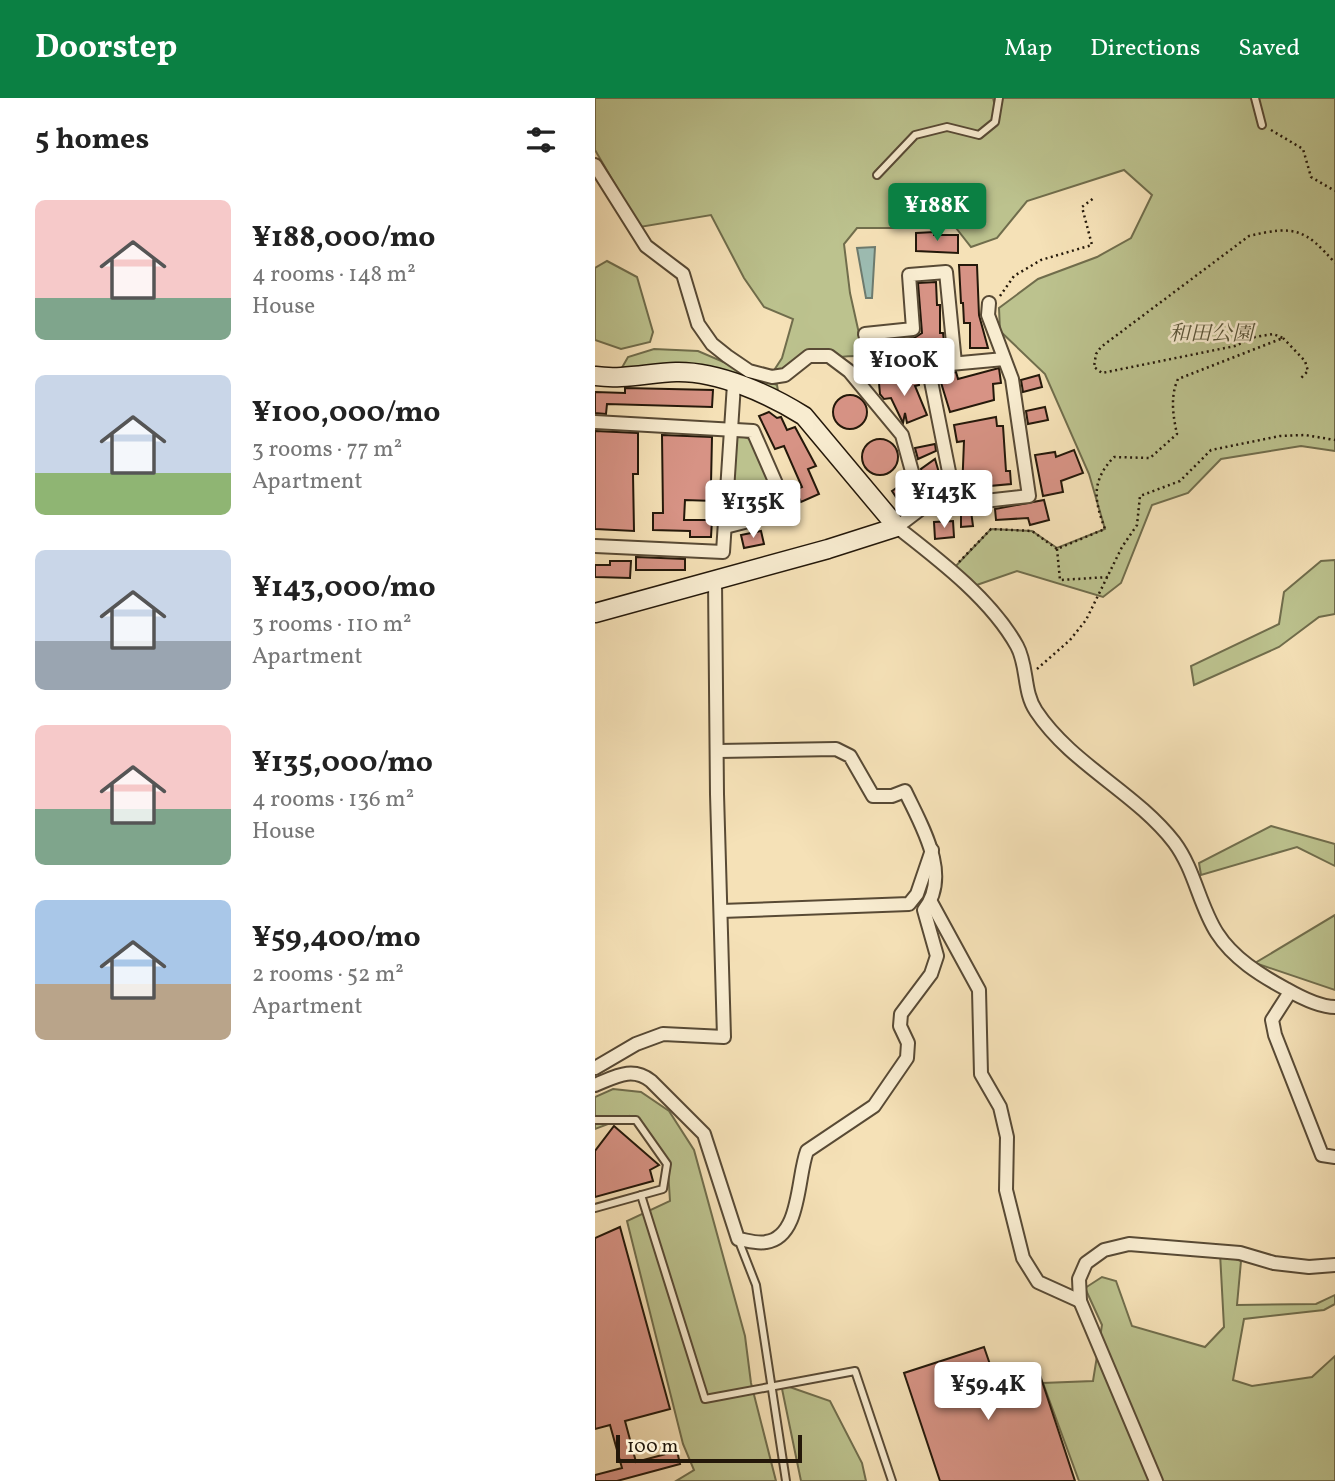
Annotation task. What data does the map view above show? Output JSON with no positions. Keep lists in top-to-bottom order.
{
  "parks": ["和田公園"],
  "scale_bar": "100 m",
  "page": {
    "header": "Doorstep",
    "nav": ["Map", "Directions", "Saved"],
    "heading": "5 homes",
    "list": [
      {
        "name": "¥188,000/mo",
        "note": "4 rooms · 148 m² · House"
      },
      {
        "name": "¥100,000/mo",
        "note": "3 rooms · 77 m² · Apartment"
      },
      {
        "name": "¥143,000/mo",
        "note": "3 rooms · 110 m² · Apartment"
      },
      {
        "name": "¥135,000/mo",
        "note": "4 rooms · 136 m² · House"
      },
      {
        "name": "¥59,400/mo",
        "note": "2 rooms · 52 m² · Apartment"
      }
    ],
    "price": [
      "¥188K",
      "¥100K",
      "¥143K",
      "¥135K",
      "¥59.4K"
    ],
    "scale": "100 m"
  }
}
